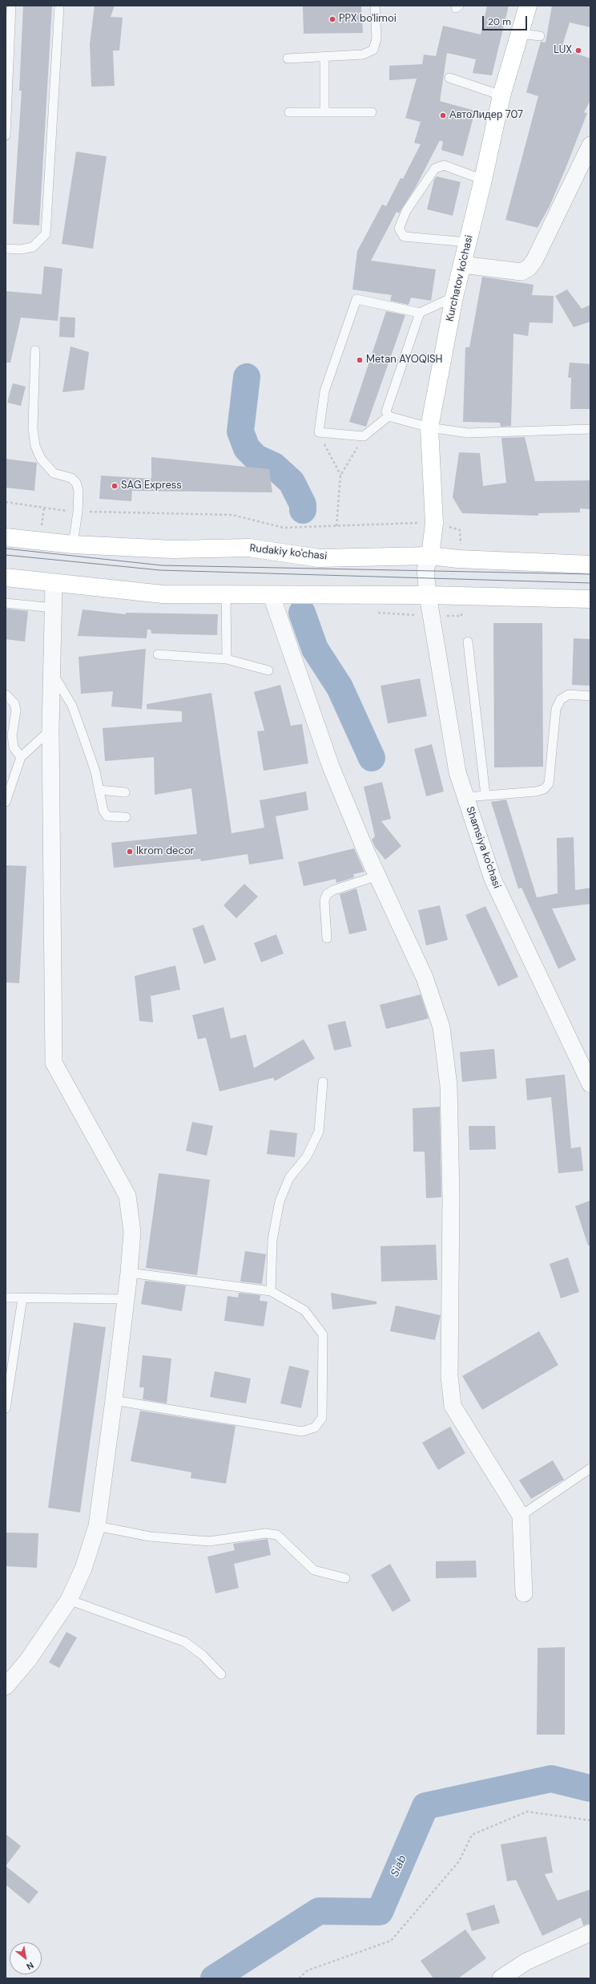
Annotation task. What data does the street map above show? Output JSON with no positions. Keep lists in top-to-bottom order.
{
  "streets": {
    "main road": ["Kurchatov ko'chasi", "Rudakiy ko'chasi"],
    "street": ["Shamsiya ko'chasi"]
  },
  "crossings": [
    ["Kurchatov ko'chasi", "Rudakiy ko'chasi"],
    ["Kurchatov ko'chasi", "Shamsiya ko'chasi"],
    ["Rudakiy ko'chasi", "Shamsiya ko'chasi"]
  ],
  "water": ["Siab"],
  "places": [
    "PPX bo'limoi",
    "LUX",
    "АвтоЛидер 707",
    "Metan AYOQISH",
    "SAG Express",
    "Ikrom decor"
  ],
  "scale_bar": "20 m",
  "north": "bottom right"
}
